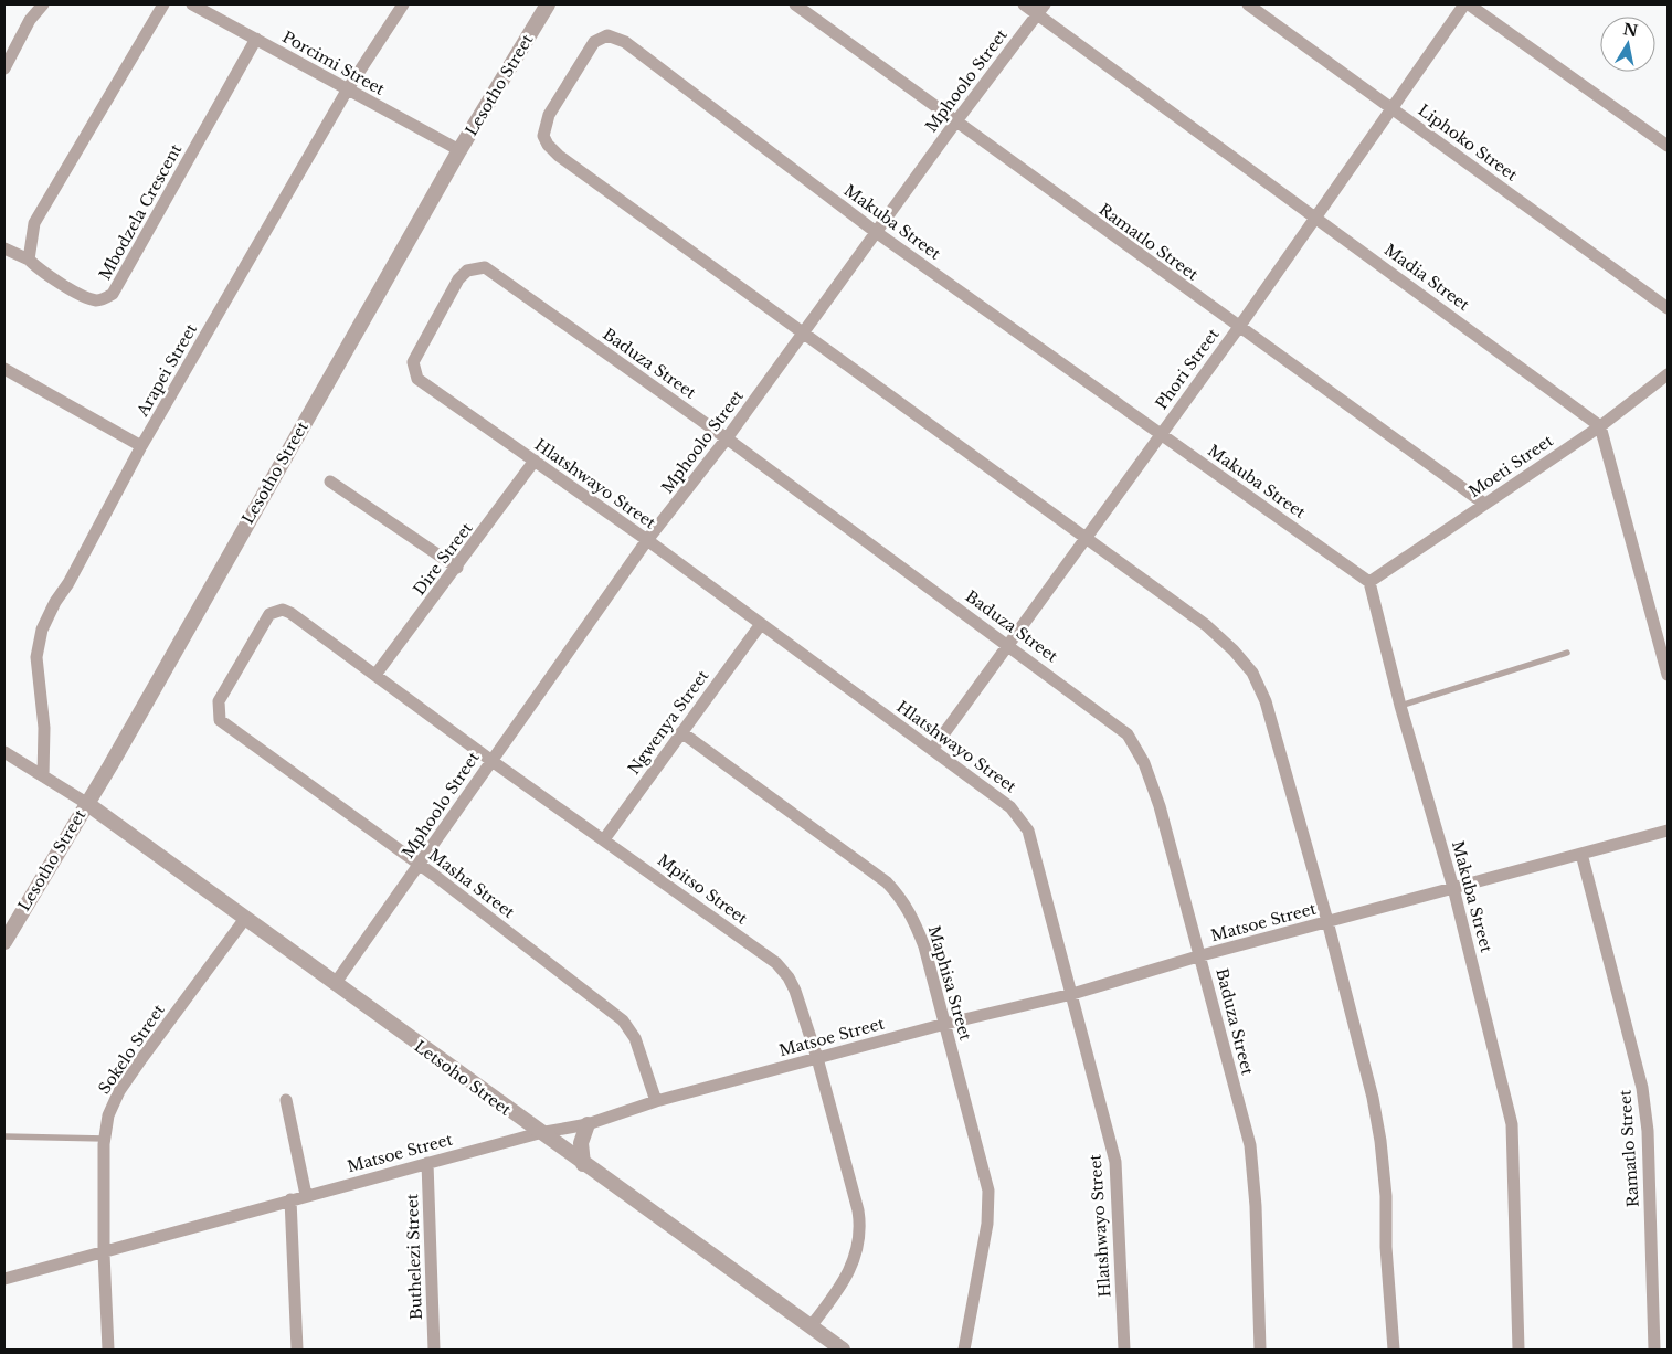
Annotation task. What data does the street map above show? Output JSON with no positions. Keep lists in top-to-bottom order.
{
  "streets": {
    "street": [
      "Porcimi Street",
      "Mphoolo Street",
      "Lesotho Street",
      "Liphoko Street",
      "Mbodzela Crescent",
      "Makuba Street",
      "Ramatlo Street",
      "Madia Street",
      "Baduza Street",
      "Phori Street",
      "Arapei Street",
      "Moeti Street",
      "Hlatshwayo Street",
      "Dire Street",
      "Ngwenya Street",
      "Masha Street",
      "Mpitso Street",
      "Matsoe Street",
      "Maphisa Street",
      "Sokelo Street",
      "Letsoho Street",
      "Buthelezi Street"
    ]
  },
  "crossings": [
    ["Porcimi Street", "Lesotho Street"],
    ["Porcimi Street", "Mbodzela Crescent"],
    ["Porcimi Street", "Arapei Street"],
    ["Mphoolo Street", "Makuba Street"],
    ["Mphoolo Street", "Ramatlo Street"],
    ["Mphoolo Street", "Madia Street"],
    ["Mphoolo Street", "Baduza Street"],
    ["Mphoolo Street", "Hlatshwayo Street"],
    ["Mphoolo Street", "Masha Street"],
    ["Mphoolo Street", "Mpitso Street"],
    ["Mphoolo Street", "Letsoho Street"],
    ["Lesotho Street", "Letsoho Street"],
    ["Liphoko Street", "Phori Street"],
    ["Makuba Street", "Phori Street"],
    ["Makuba Street", "Moeti Street"],
    ["Makuba Street", "Matsoe Street"],
    ["Ramatlo Street", "Phori Street"],
    ["Ramatlo Street", "Moeti Street"],
    ["Ramatlo Street", "Matsoe Street"],
    ["Madia Street", "Phori Street"],
    ["Madia Street", "Moeti Street"],
    ["Baduza Street", "Phori Street"],
    ["Baduza Street", "Hlatshwayo Street"],
    ["Baduza Street", "Matsoe Street"],
    ["Phori Street", "Hlatshwayo Street"],
    ["Hlatshwayo Street", "Dire Street"],
    ["Hlatshwayo Street", "Ngwenya Street"],
    ["Hlatshwayo Street", "Matsoe Street"],
    ["Dire Street", "Mpitso Street"],
    ["Ngwenya Street", "Mpitso Street"],
    ["Ngwenya Street", "Maphisa Street"],
    ["Masha Street", "Mpitso Street"],
    ["Masha Street", "Matsoe Street"],
    ["Mpitso Street", "Matsoe Street"],
    ["Mpitso Street", "Letsoho Street"],
    ["Matsoe Street", "Maphisa Street"],
    ["Matsoe Street", "Sokelo Street"],
    ["Matsoe Street", "Letsoho Street"],
    ["Matsoe Street", "Buthelezi Street"],
    ["Sokelo Street", "Letsoho Street"]
  ],
  "north": "top"
}
